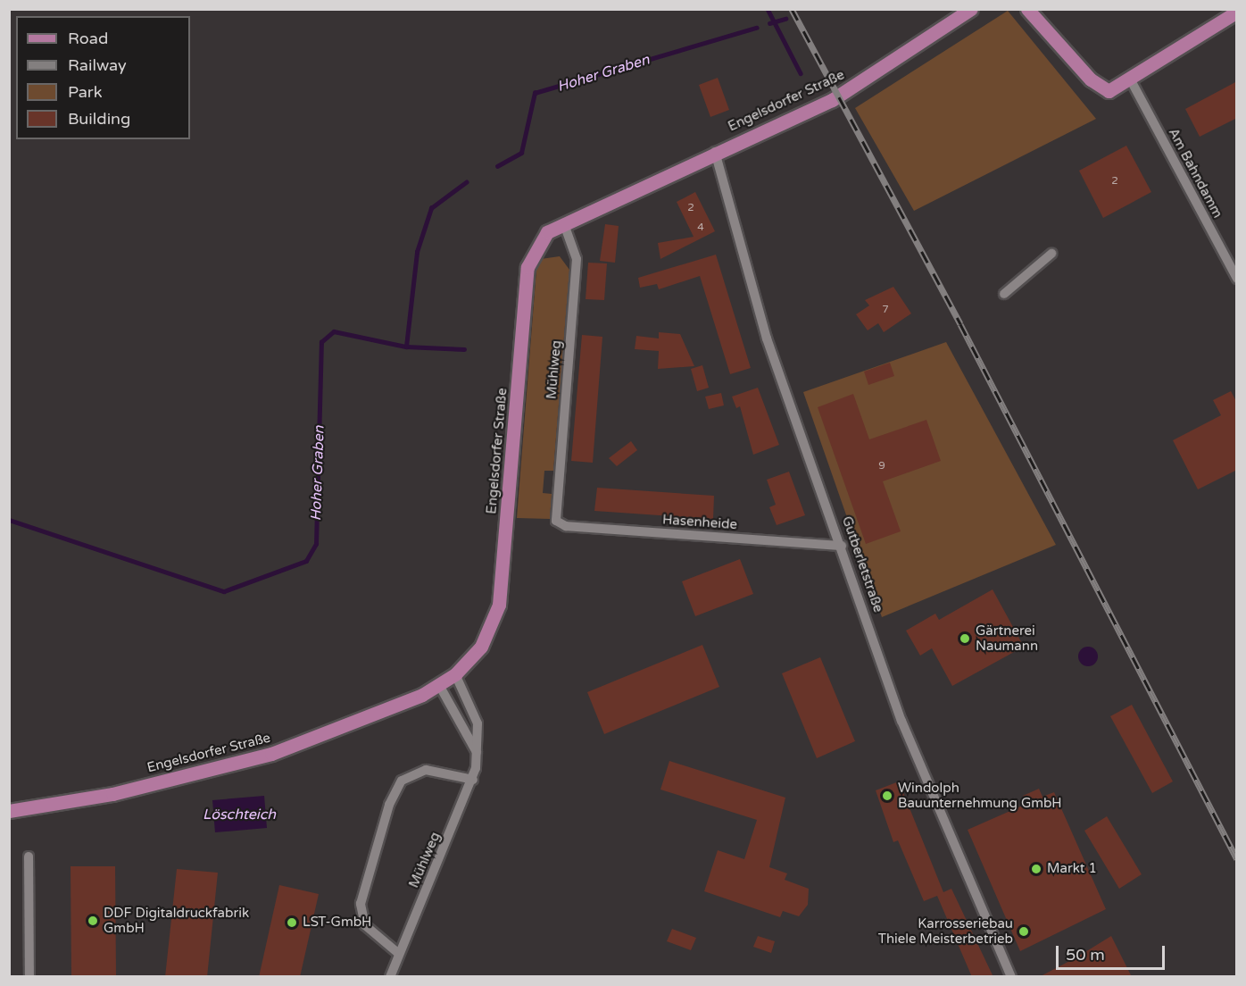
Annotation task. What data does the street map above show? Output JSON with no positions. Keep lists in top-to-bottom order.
{
  "streets": {
    "main road": ["Engelsdorfer Straße"],
    "street": [
      "Am Bahndamm",
      "Mühlweg",
      "Hasenheide",
      "Gutberletstraße"
    ]
  },
  "crossings": [
    ["Engelsdorfer Straße", "Mühlweg"],
    ["Engelsdorfer Straße", "Gutberletstraße"],
    ["Mühlweg", "Hasenheide"],
    ["Hasenheide", "Gutberletstraße"]
  ],
  "water": ["Hoher Graben", "Löschteich"],
  "places": [
    "Gärtnerei Naumann",
    "Windolph Bauunternehmung GmbH",
    "Markt 1",
    "DDF Digitaldruckfabrik GmbH",
    "LST-GmbH",
    "Karrosseriebau Thiele Meisterbetrieb"
  ],
  "house_numbers": [
    "2",
    "2",
    "4",
    "7",
    "9"
  ],
  "legend": [
    "Road",
    "Railway",
    "Park",
    "Building"
  ],
  "scale_bar": "50 m"
}
